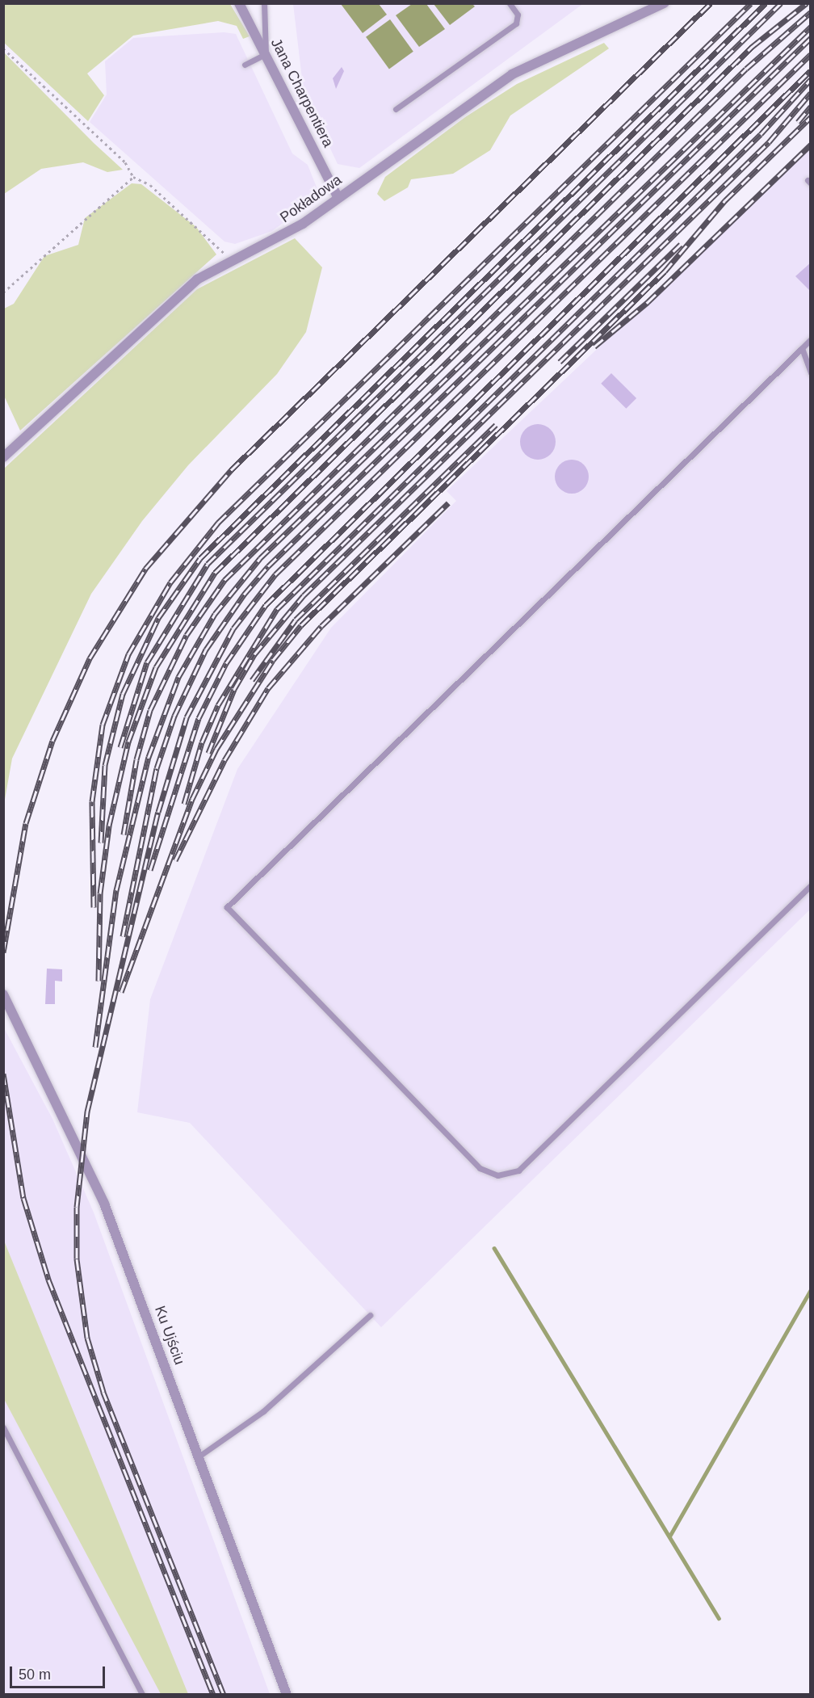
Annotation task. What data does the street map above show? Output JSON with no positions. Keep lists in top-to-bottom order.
{
  "streets": {
    "street": ["Jana Charpentiera", "Pokładowa", "Ku Ujściu"]
  },
  "crossings": [
    ["Jana Charpentiera", "Pokładowa"]
  ],
  "scale_bar": "50 m"
}
